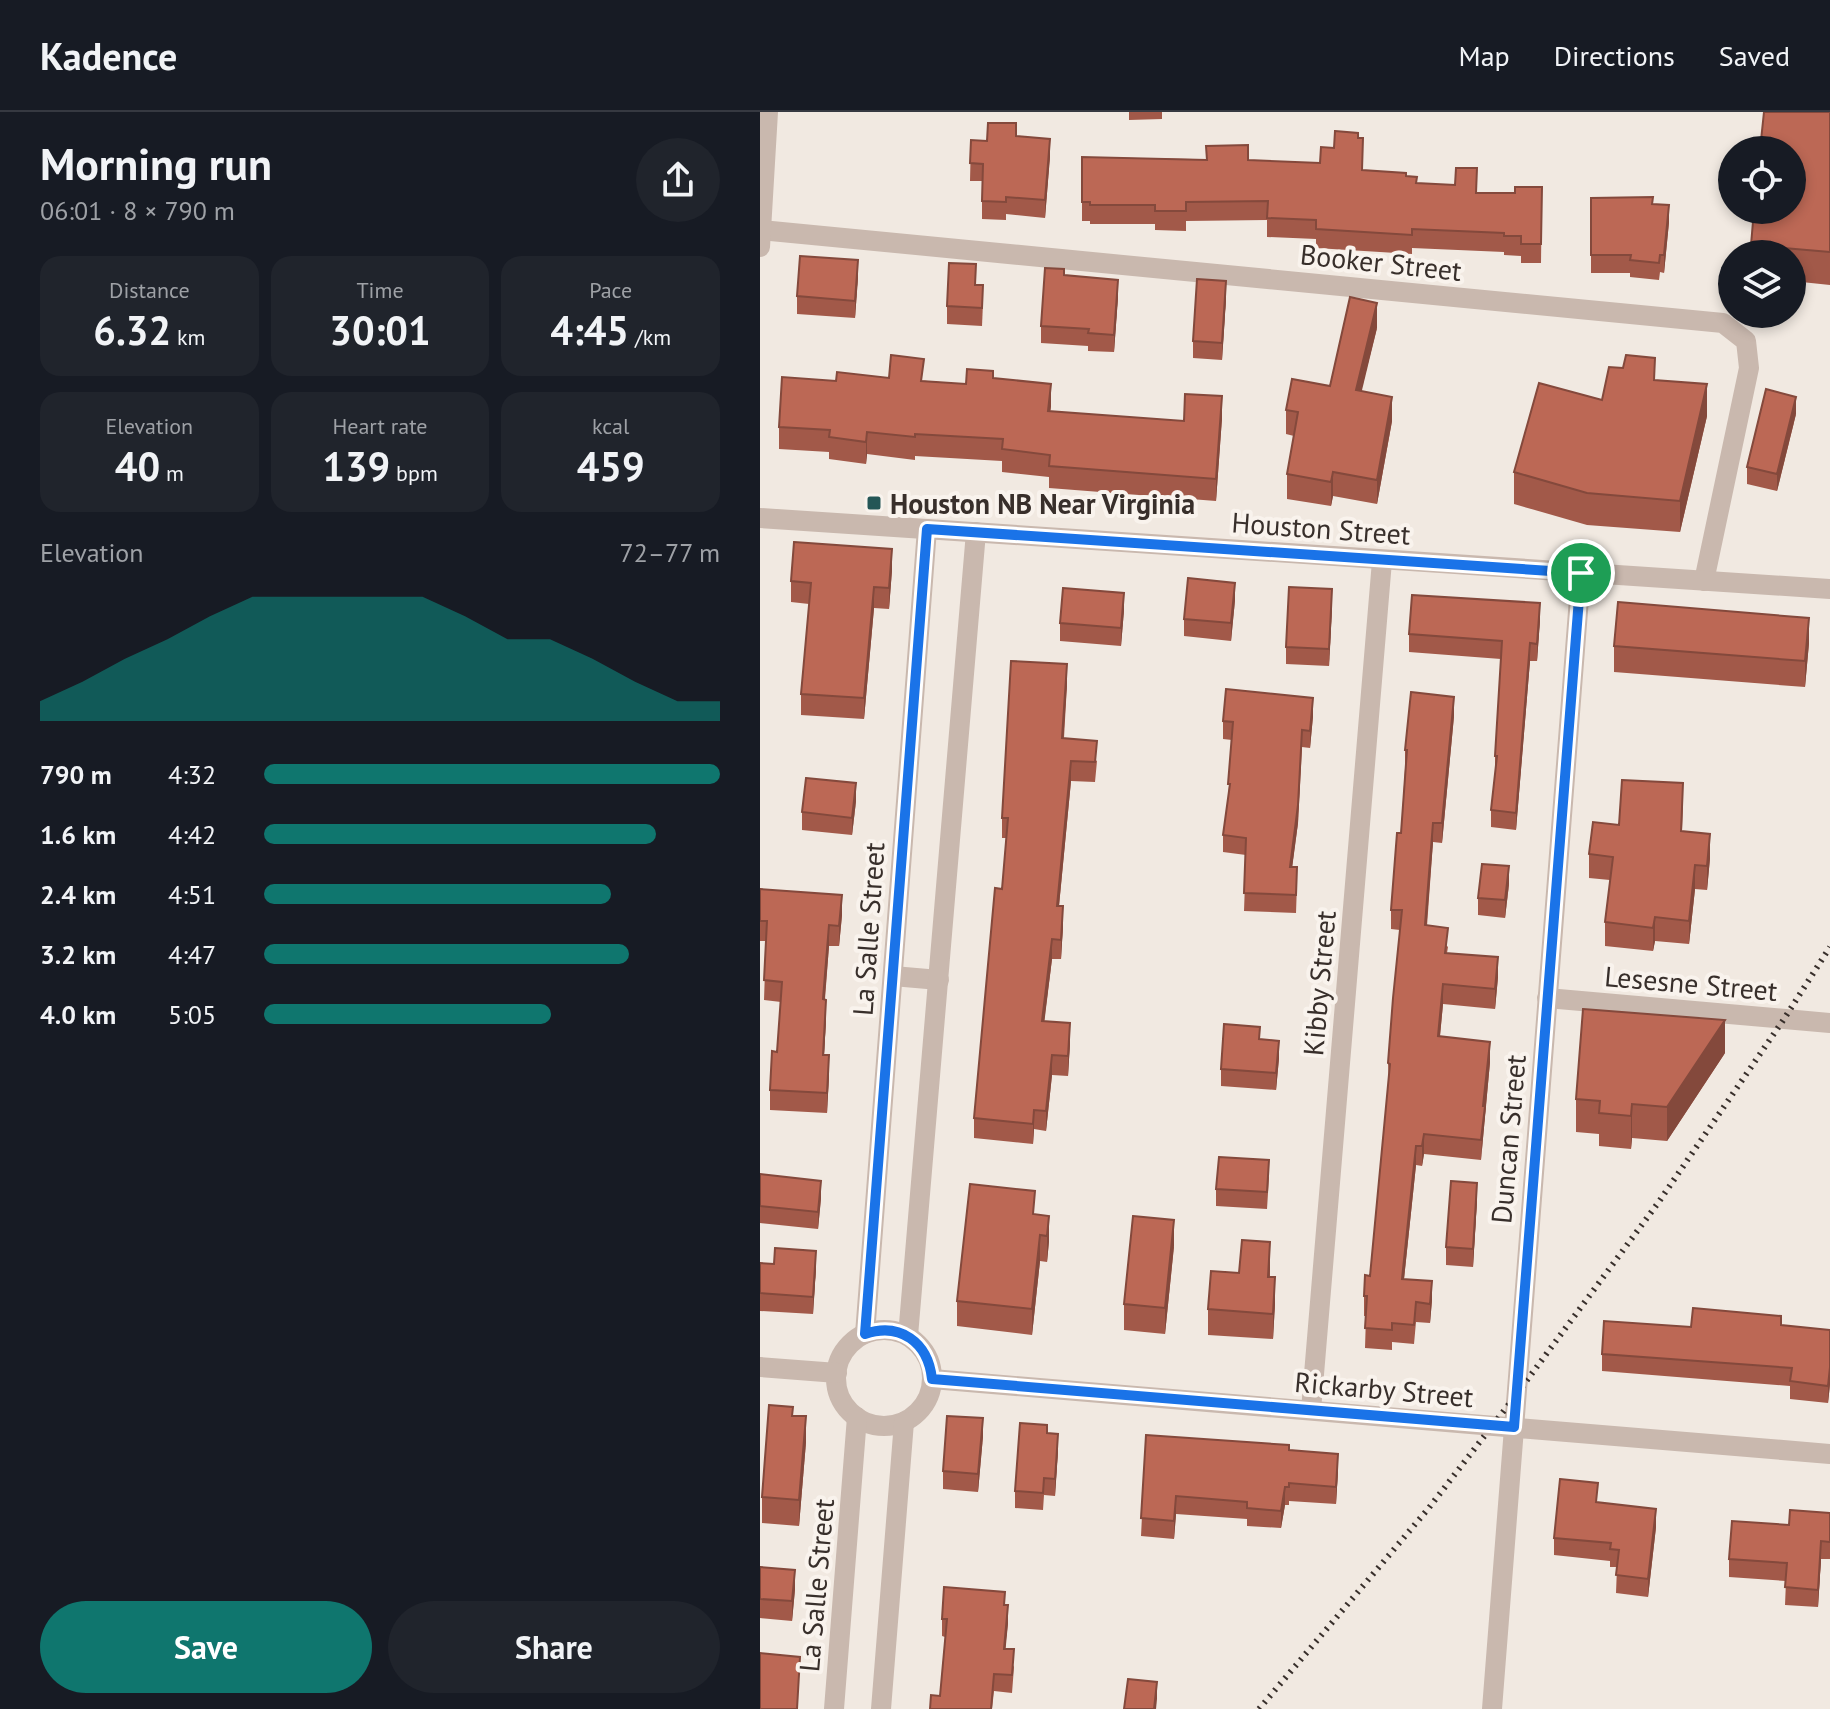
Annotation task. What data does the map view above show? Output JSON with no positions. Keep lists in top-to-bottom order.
{
  "streets": {
    "street": [
      "Booker Street",
      "Houston Street",
      "La Salle Street",
      "Kibby Street",
      "Lesesne Street",
      "Duncan Street",
      "Rickarby Street"
    ]
  },
  "crossings": [
    ["Booker Street", "Houston Street"],
    ["Houston Street", "La Salle Street"],
    ["Houston Street", "Kibby Street"],
    ["Houston Street", "Duncan Street"],
    ["La Salle Street", "Rickarby Street"],
    ["Kibby Street", "Rickarby Street"],
    ["Lesesne Street", "Duncan Street"],
    ["Duncan Street", "Rickarby Street"]
  ],
  "places": {
    "transit": ["Houston NB Near Virginia"]
  },
  "page": {
    "header": "Kadence",
    "nav": ["Map", "Directions", "Saved"],
    "heading": ["Morning run", "06:01 · 8 × 790 m"],
    "stats": [
      ["Distance", "6.32 km"],
      ["Time", "30:01"],
      ["Pace", "4:45 /km"],
      ["Elevation", "40 m"],
      ["Heart rate", "139 bpm"],
      ["kcal", "459"]
    ],
    "chart": ["Elevation", "72–77 m"],
    "list": [
      {
        "name": "790 m",
        "note": "4:32"
      },
      {
        "name": "1.6 km",
        "note": "4:42"
      },
      {
        "name": "2.4 km",
        "note": "4:51"
      },
      {
        "name": "3.2 km",
        "note": "4:47"
      },
      {
        "name": "4.0 km",
        "note": "5:05"
      }
    ],
    "buttons": ["Save", "Share"]
  }
}
